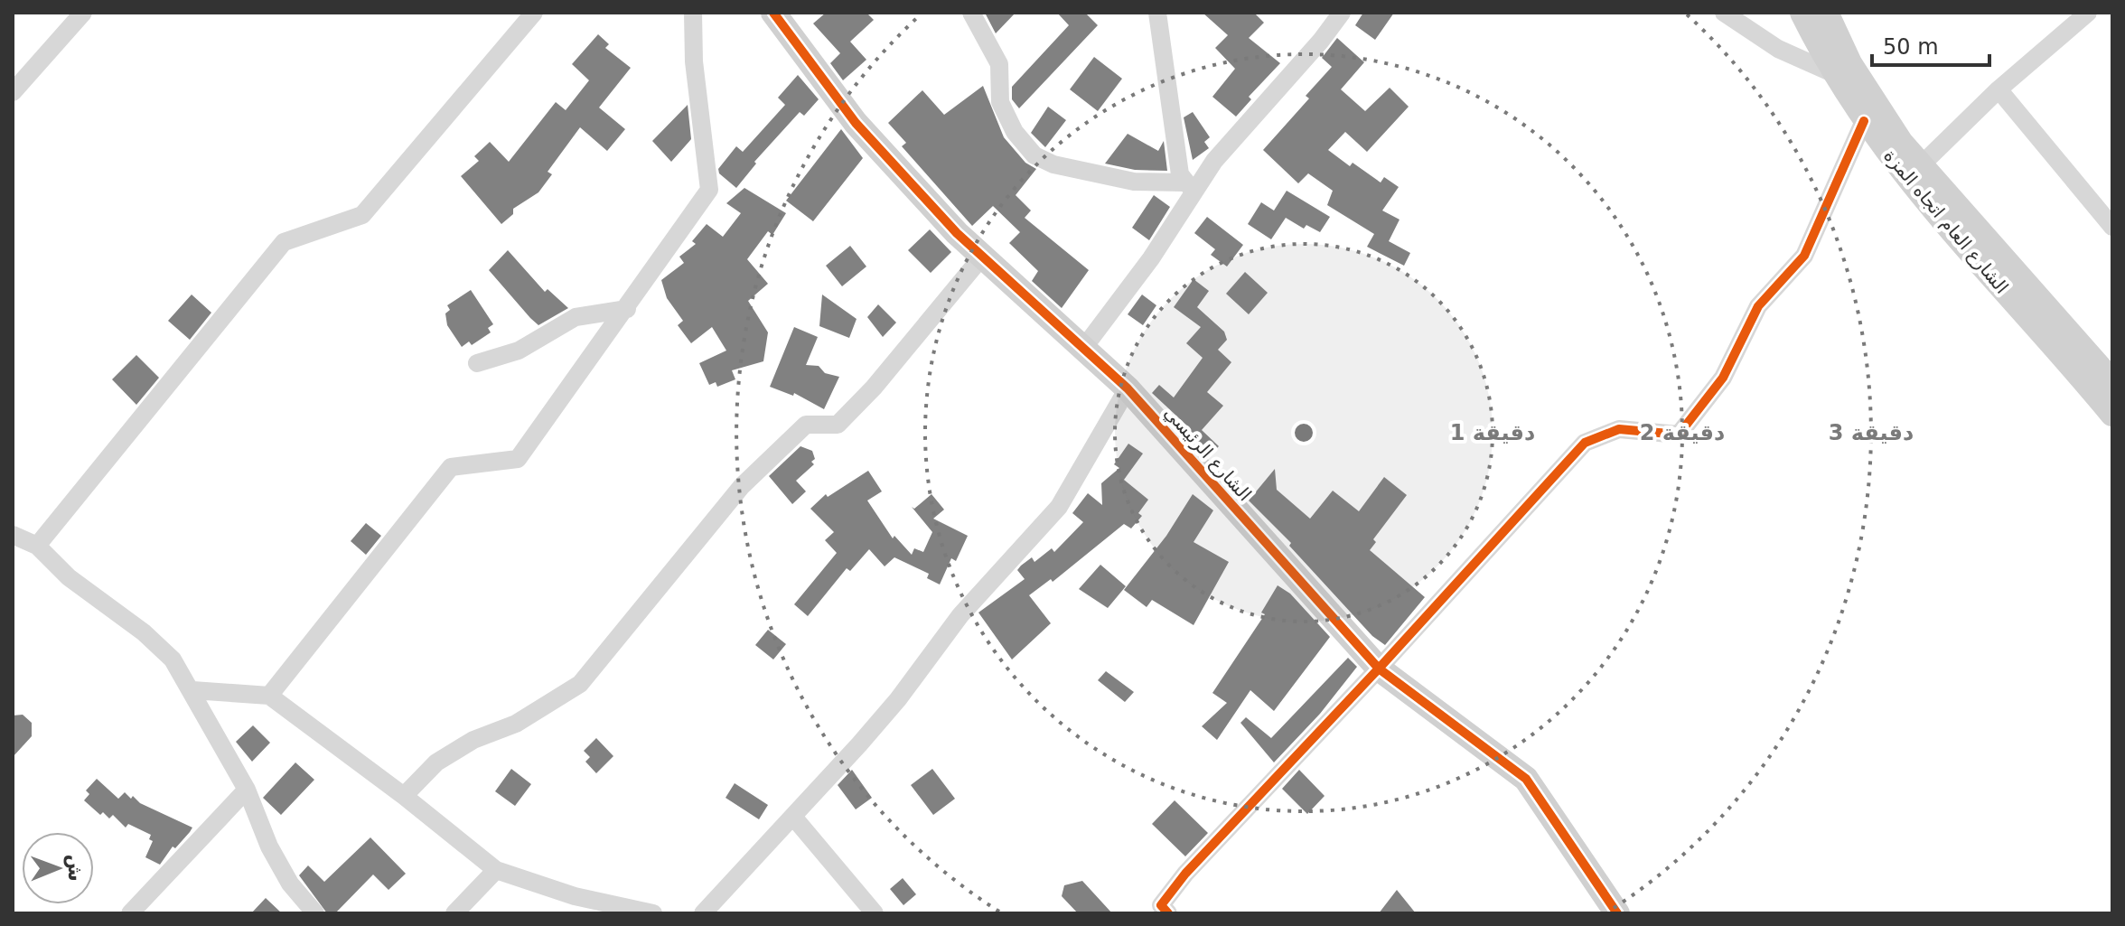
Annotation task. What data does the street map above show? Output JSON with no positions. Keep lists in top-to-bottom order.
{
  "streets": {
    "street": ["الشارع العام اتجاه المزة", "الشارع الرئيسي"]
  },
  "scale_bar": "50 m",
  "north": "right",
  "rings": ["1 دقيقة", "2 دقيقة", "3 دقيقة"]
}
